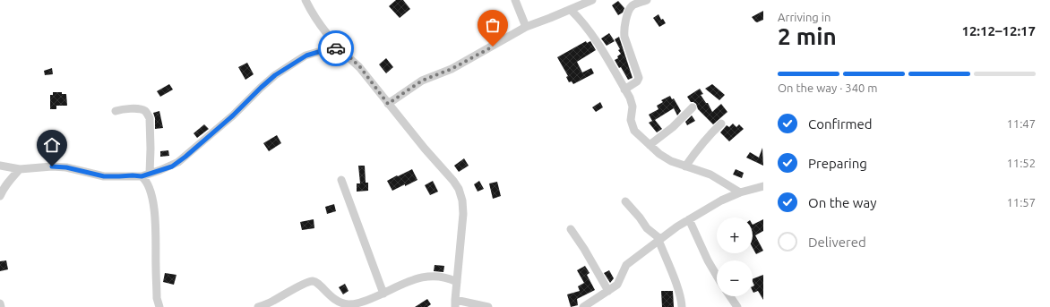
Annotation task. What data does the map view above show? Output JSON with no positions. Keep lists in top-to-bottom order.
{
  "page": {
    "heading": ["2 min", "Arriving in", "12:12–12:17"],
    "bar": "On the way · 340 m",
    "list": [
      ["Confirmed", "11:47"],
      ["Preparing", "11:52"],
      ["On the way", "11:57"],
      "Delivered"
    ],
    "map_buttons": ["+", "−"]
  }
}
